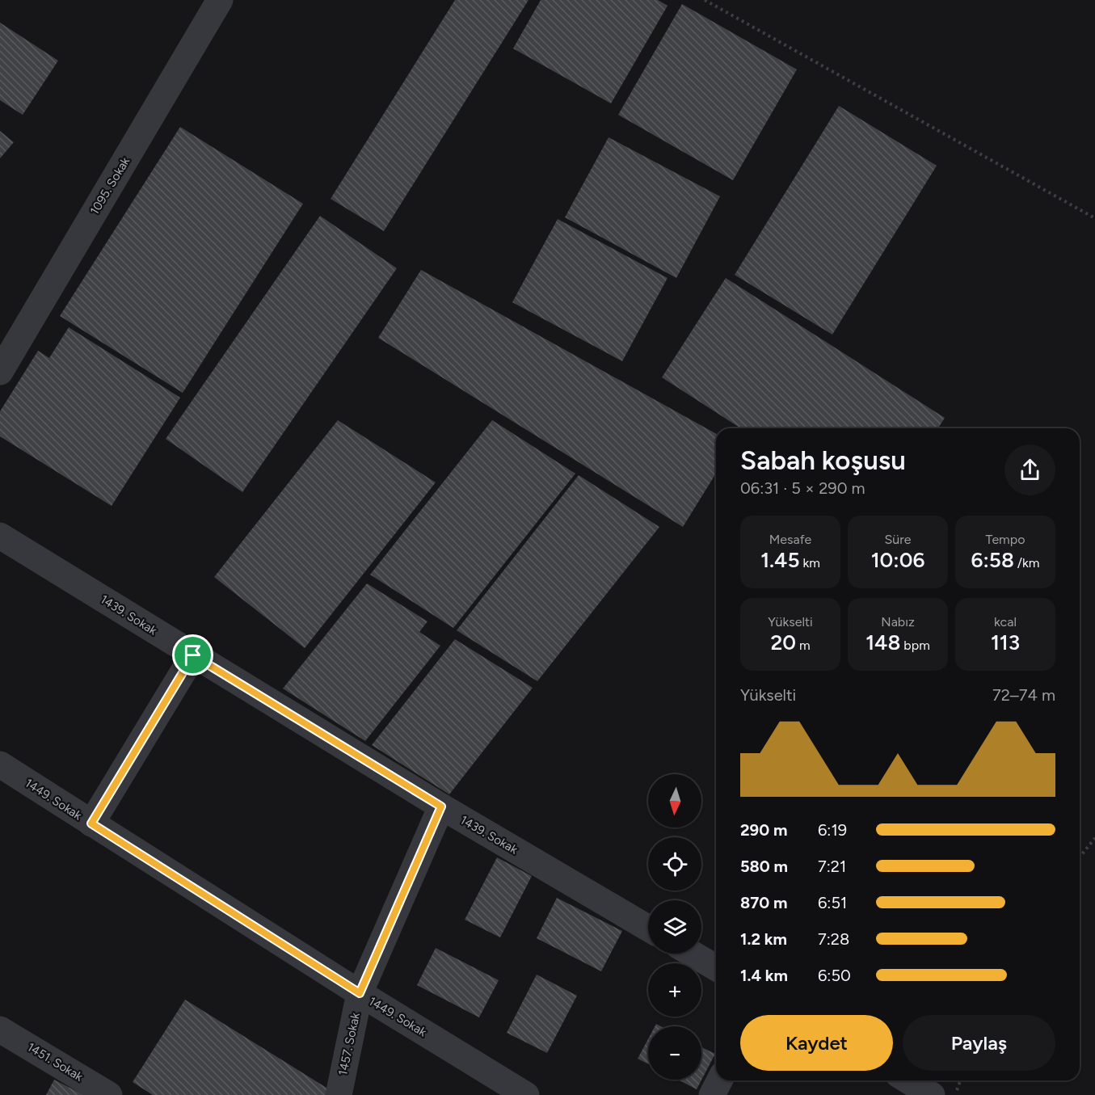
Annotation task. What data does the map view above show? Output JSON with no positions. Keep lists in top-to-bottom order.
{
  "streets": {
    "street": [
      "1095. Sokak",
      "1439. Sokak",
      "1449. Sokak",
      "1457. Sokak",
      "1451. Sokak"
    ]
  },
  "crossings": [
    ["1439. Sokak", "1457. Sokak"],
    ["1449. Sokak", "1457. Sokak"]
  ],
  "north": "bottom",
  "page": {
    "heading": ["Sabah koşusu", "06:31 · 5 × 290 m"],
    "stats": [
      ["Mesafe", "1.45 km"],
      ["Süre", "10:06"],
      ["Tempo", "6:58 /km"],
      ["Yükselti", "20 m"],
      ["Nabız", "148 bpm"],
      ["kcal", "113"]
    ],
    "chart": ["Yükselti", "72–74 m"],
    "map_buttons": ["+", "−"],
    "list": [
      {
        "name": "290 m",
        "note": "6:19"
      },
      {
        "name": "580 m",
        "note": "7:21"
      },
      {
        "name": "870 m",
        "note": "6:51"
      },
      {
        "name": "1.2 km",
        "note": "7:28"
      },
      {
        "name": "1.4 km",
        "note": "6:50"
      }
    ],
    "buttons": ["Kaydet", "Paylaş"]
  }
}
